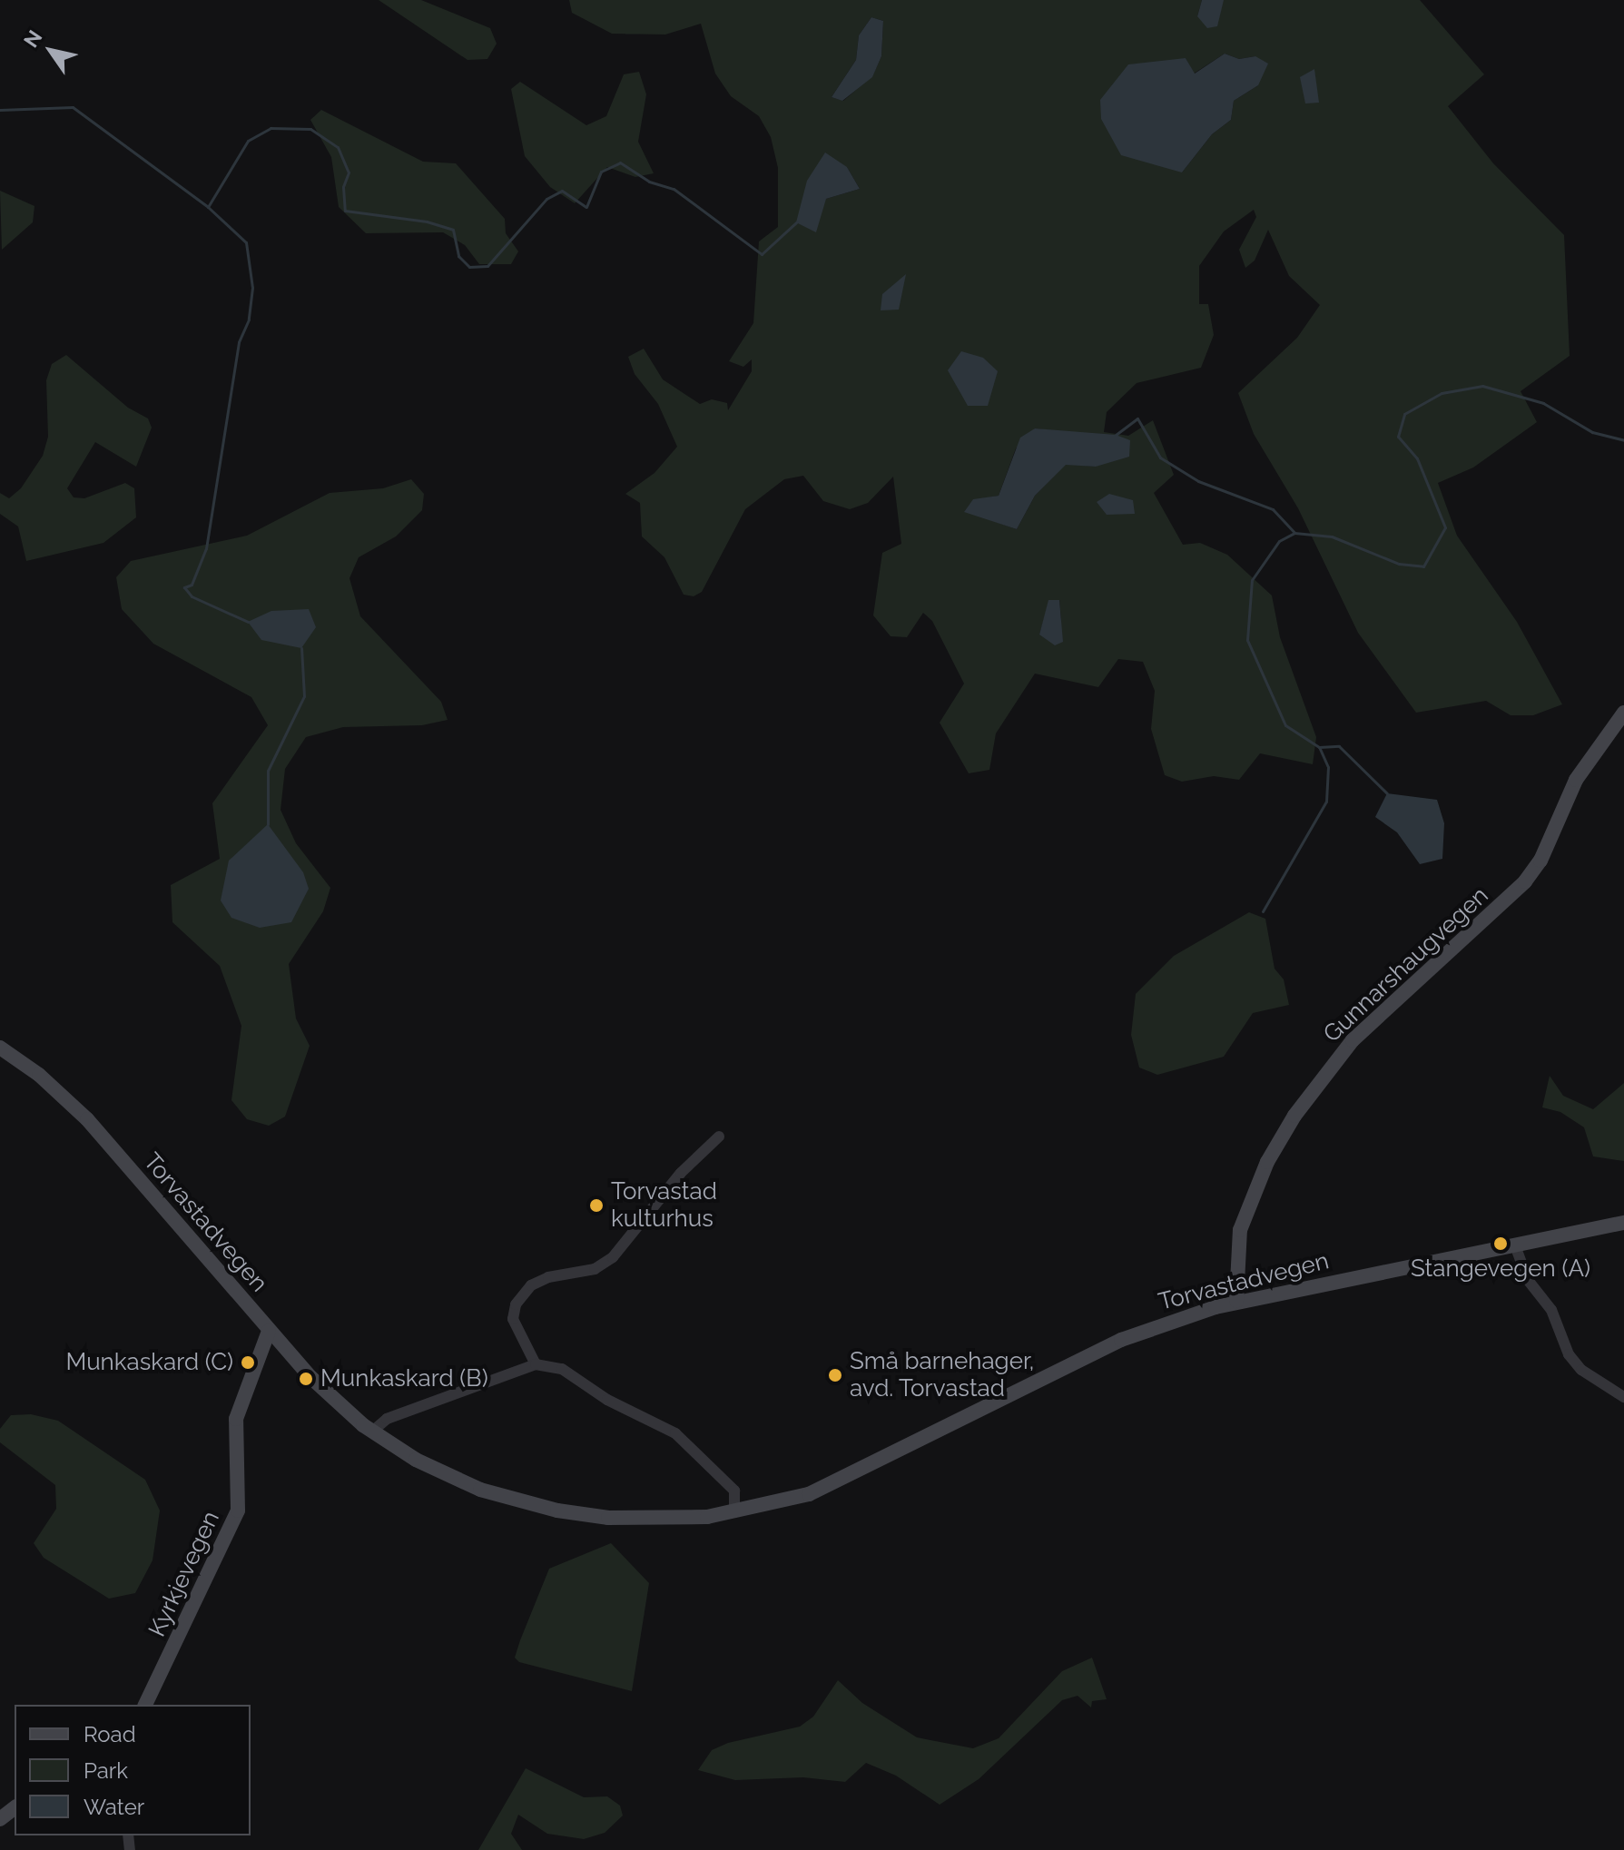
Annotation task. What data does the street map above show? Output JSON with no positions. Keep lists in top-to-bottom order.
{
  "streets": {
    "main road": ["Gunnarshaugvegen", "Torvastadvegen", "Kyrkjevegen"]
  },
  "crossings": [
    ["Gunnarshaugvegen", "Torvastadvegen"],
    ["Torvastadvegen", "Kyrkjevegen"]
  ],
  "places": [
    "Torvastad kulturhus",
    "Stangevegen (A)",
    "Munkaskard (C)",
    "Små barnehager, avd. Torvastad",
    "Munkaskard (B)"
  ],
  "legend": ["Road", "Park", "Water"],
  "north": "top left"
}
